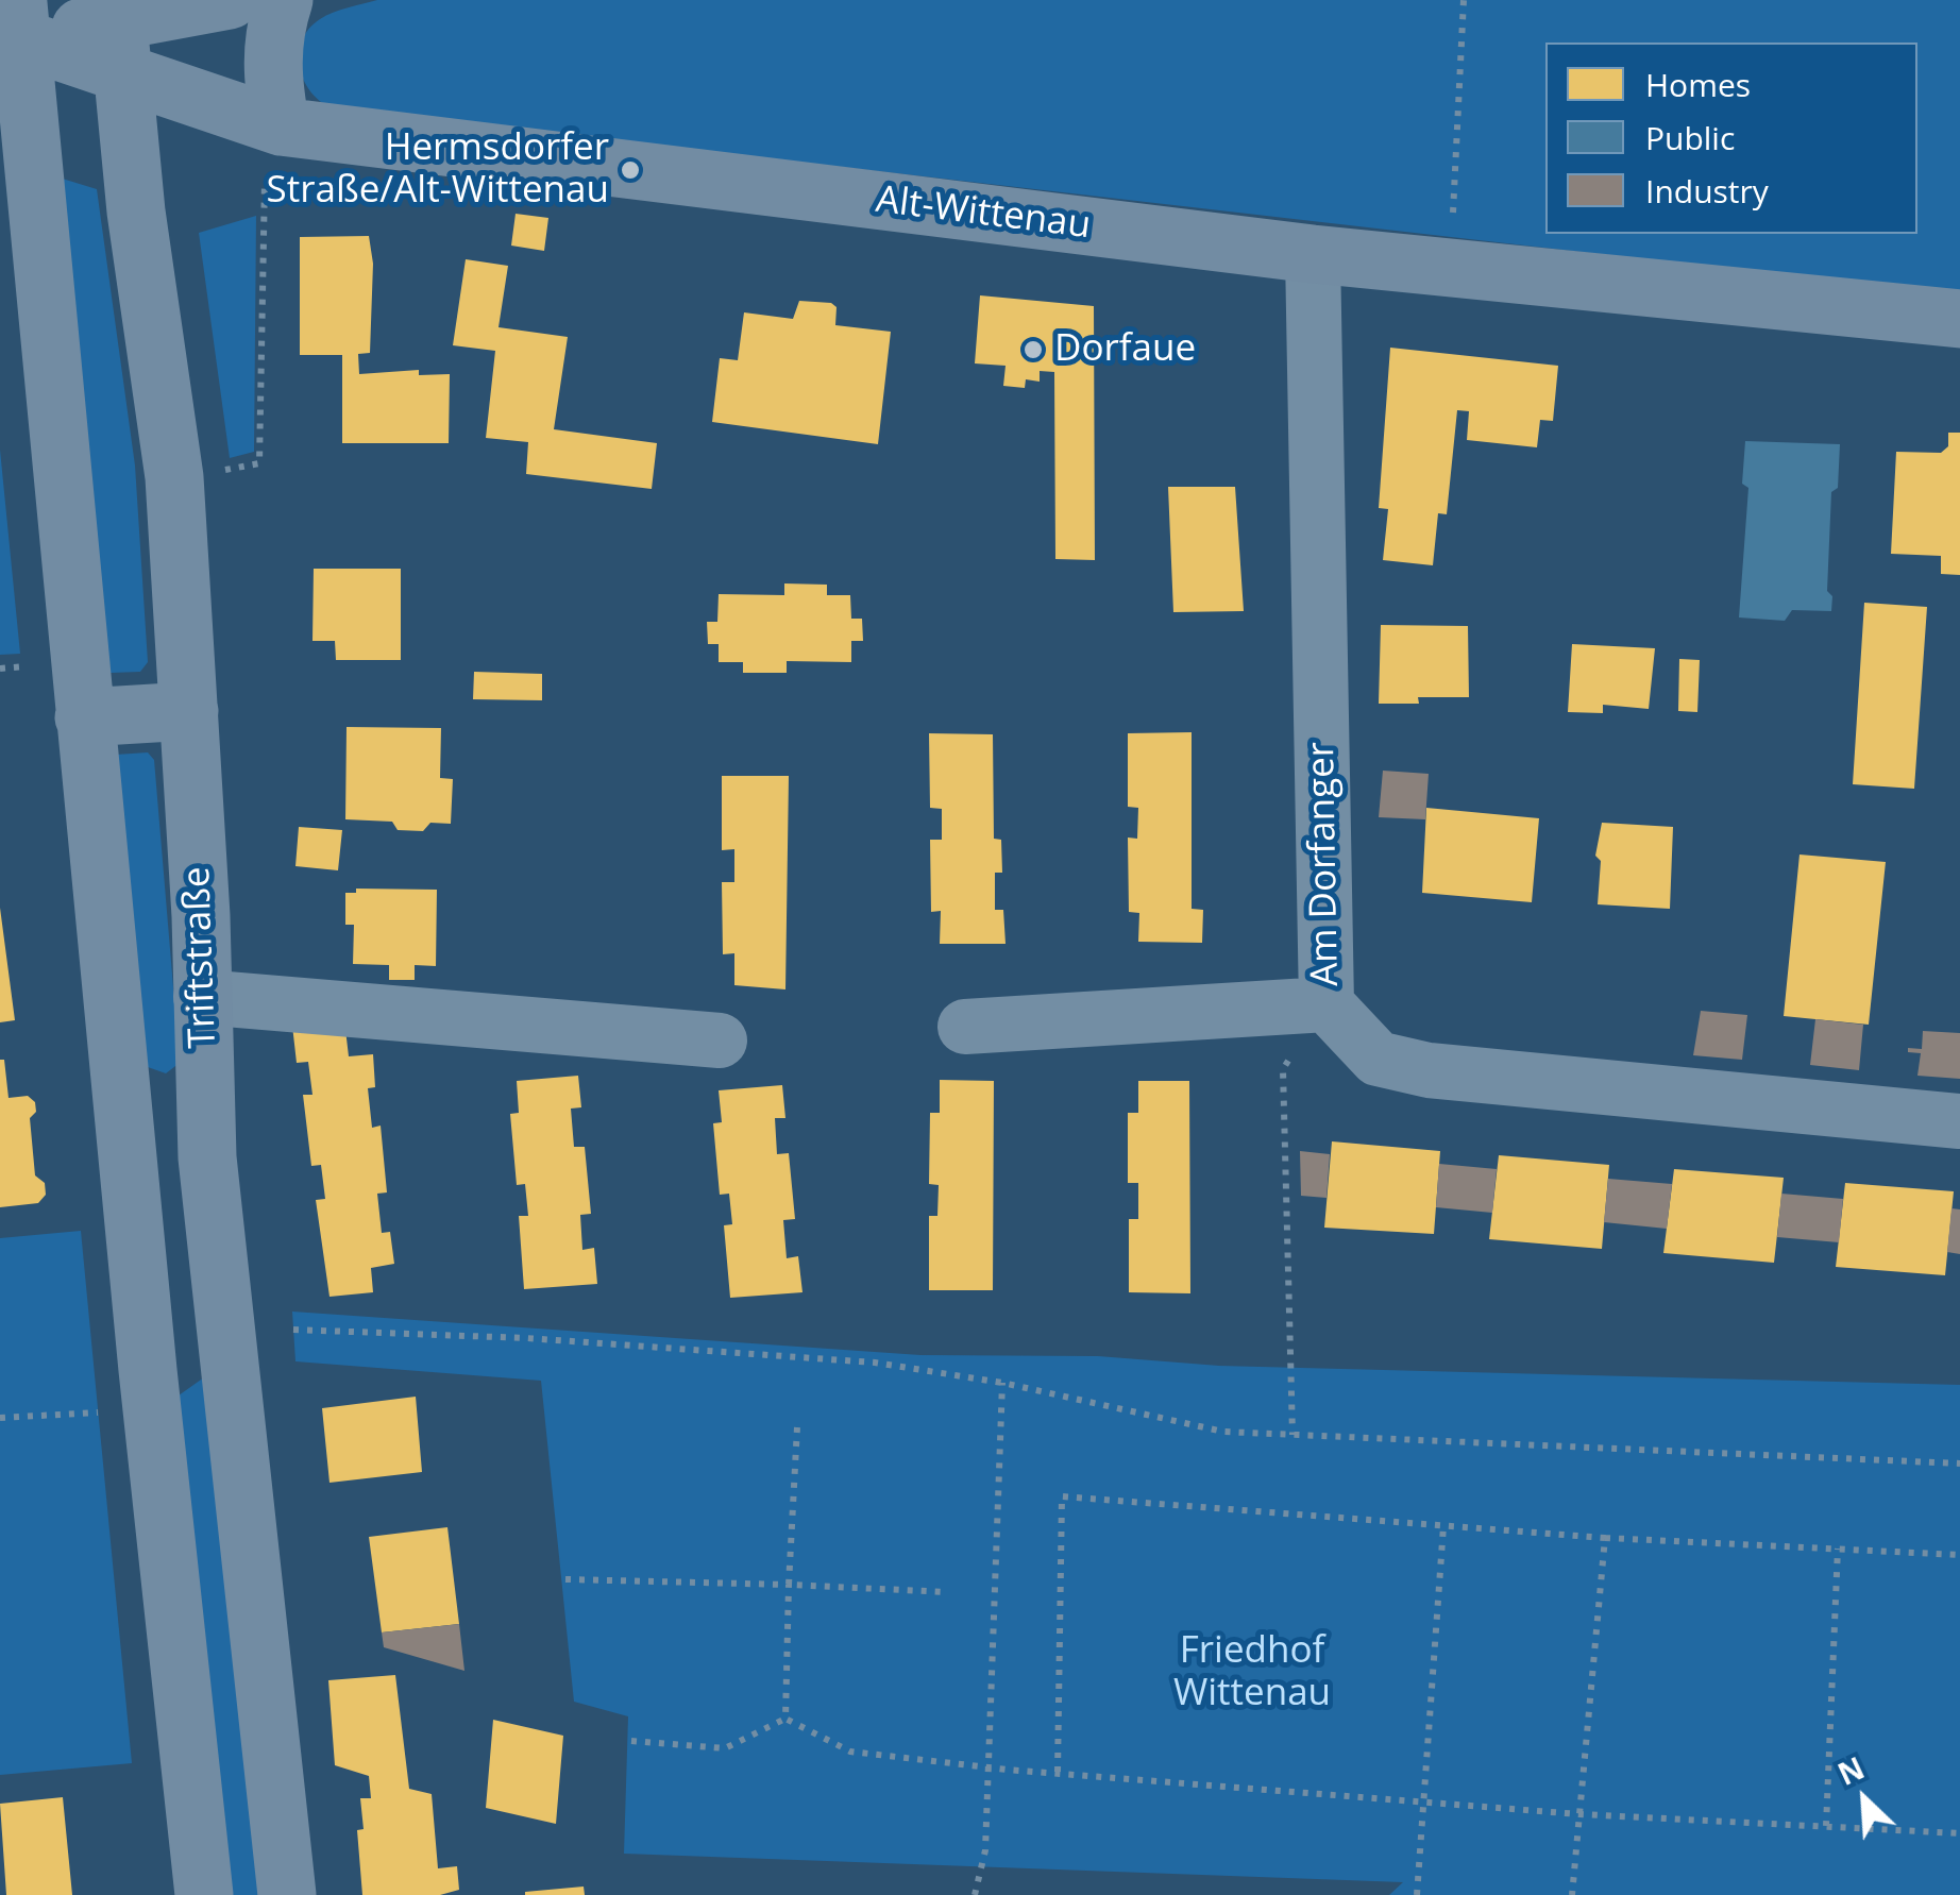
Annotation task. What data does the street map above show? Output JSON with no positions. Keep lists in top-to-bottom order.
{
  "streets": {
    "main road": ["Alt-Wittenau", "Triftstraße"],
    "street": ["Am Dorfanger"]
  },
  "crossings": [
    ["Alt-Wittenau", "Am Dorfanger"],
    ["Alt-Wittenau", "Triftstraße"]
  ],
  "parks": ["Friedhof Wittenau"],
  "places": ["Hermsdorfer Straße/Alt-Wittenau", "Dorfaue"],
  "legend": ["Homes", "Public", "Industry"],
  "north": "top left"
}
